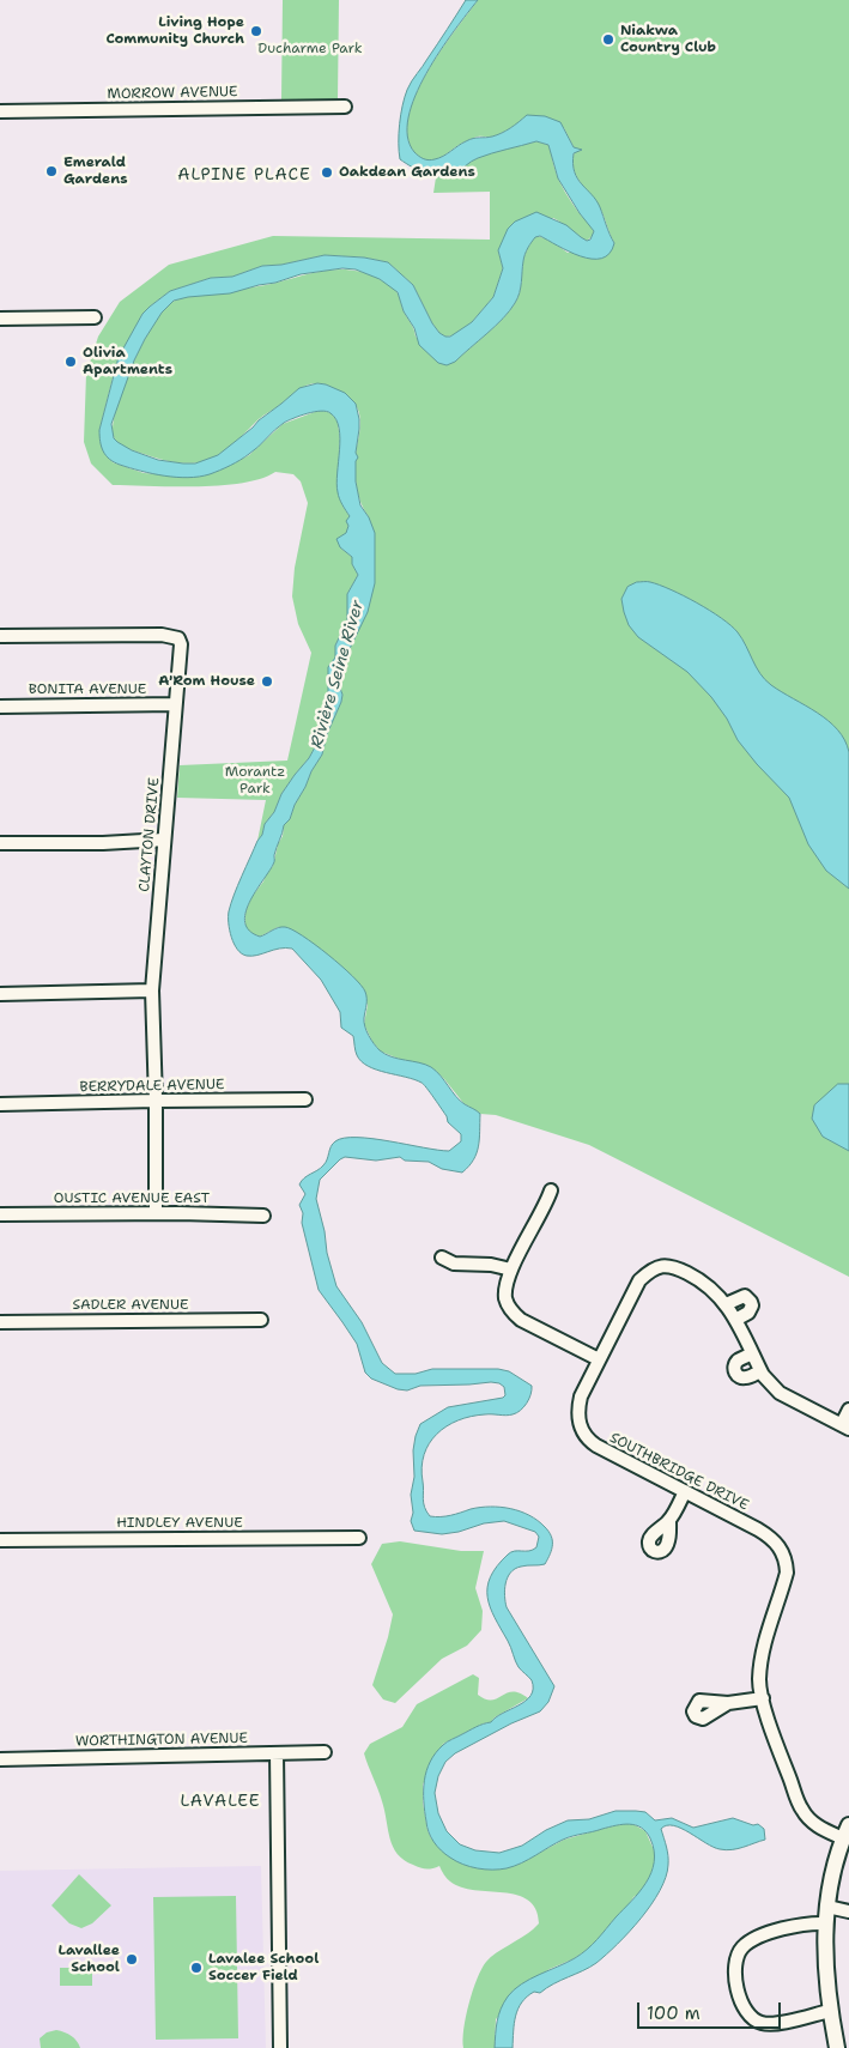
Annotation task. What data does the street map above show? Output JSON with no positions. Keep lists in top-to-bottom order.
{
  "streets": {
    "street": [
      "MORROW AVENUE",
      "BONITA AVENUE",
      "CLAYTON DRIVE",
      "BERRYDALE AVENUE",
      "OUSTIC AVENUE EAST",
      "SADLER AVENUE",
      "SOUTHBRIDGE DRIVE",
      "HINDLEY AVENUE",
      "WORTHINGTON AVENUE"
    ]
  },
  "crossings": [
    ["BONITA AVENUE", "CLAYTON DRIVE"],
    ["CLAYTON DRIVE", "BERRYDALE AVENUE"],
    ["CLAYTON DRIVE", "OUSTIC AVENUE EAST"]
  ],
  "districts": ["ALPINE PLACE", "LAVALEE"],
  "water": ["Rivière Seine River"],
  "parks": ["Ducharme Park", "Morantz Park"],
  "places": [
    "Living Hope Community Church",
    "Niakwa Country Club",
    "Emerald Gardens",
    "Oakdean Gardens",
    "Olivia Apartments",
    "A'Rom House",
    "Lavallee School",
    "Lavalee School Soccer Field"
  ],
  "scale_bar": "100 m"
}
